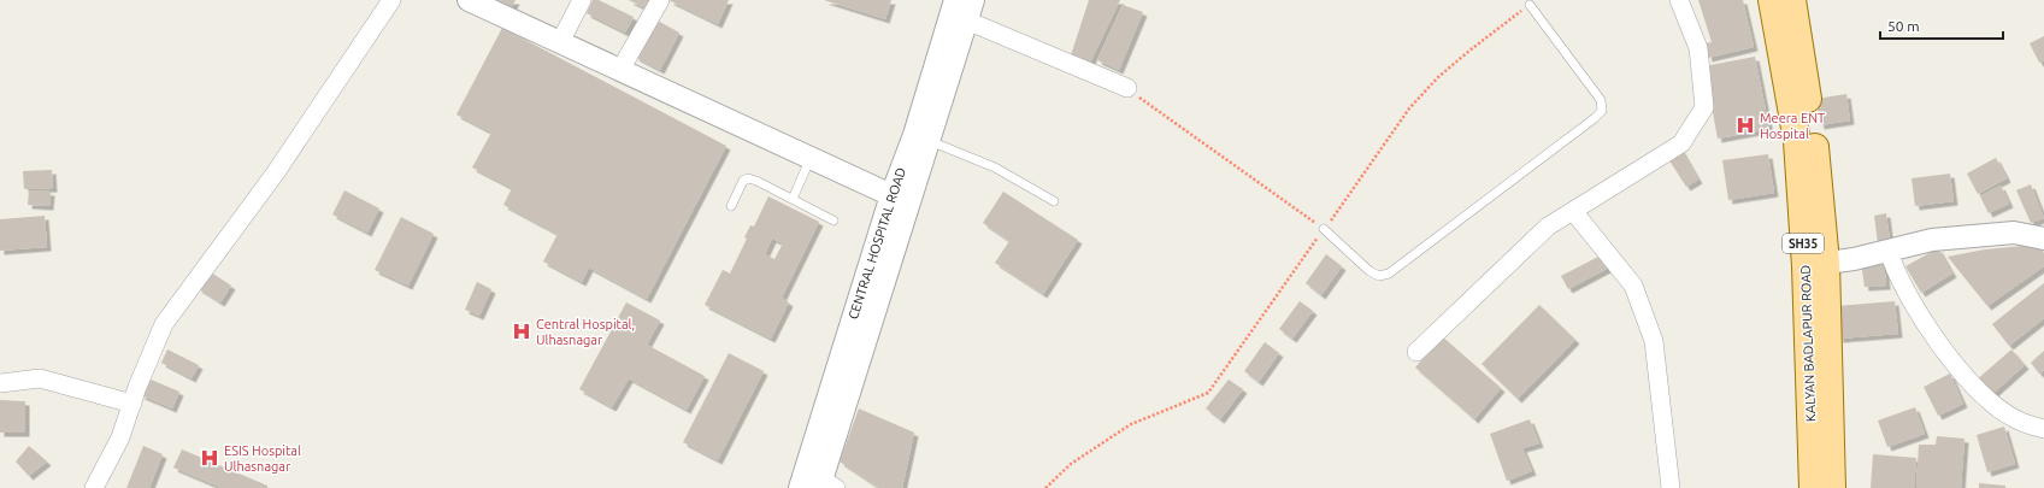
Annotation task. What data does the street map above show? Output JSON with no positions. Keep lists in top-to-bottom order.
{
  "streets": {
    "main road": ["SH35", "KALYAN BADLAPUR ROAD"],
    "street": ["CENTRAL HOSPITAL ROAD"]
  },
  "places": {
    "hospital": ["Meera ENT Hospital", "Central Hospital, Ulhasnagar", "ESIS Hospital Ulhasnagar"]
  },
  "scale_bar": "50 m"
}
